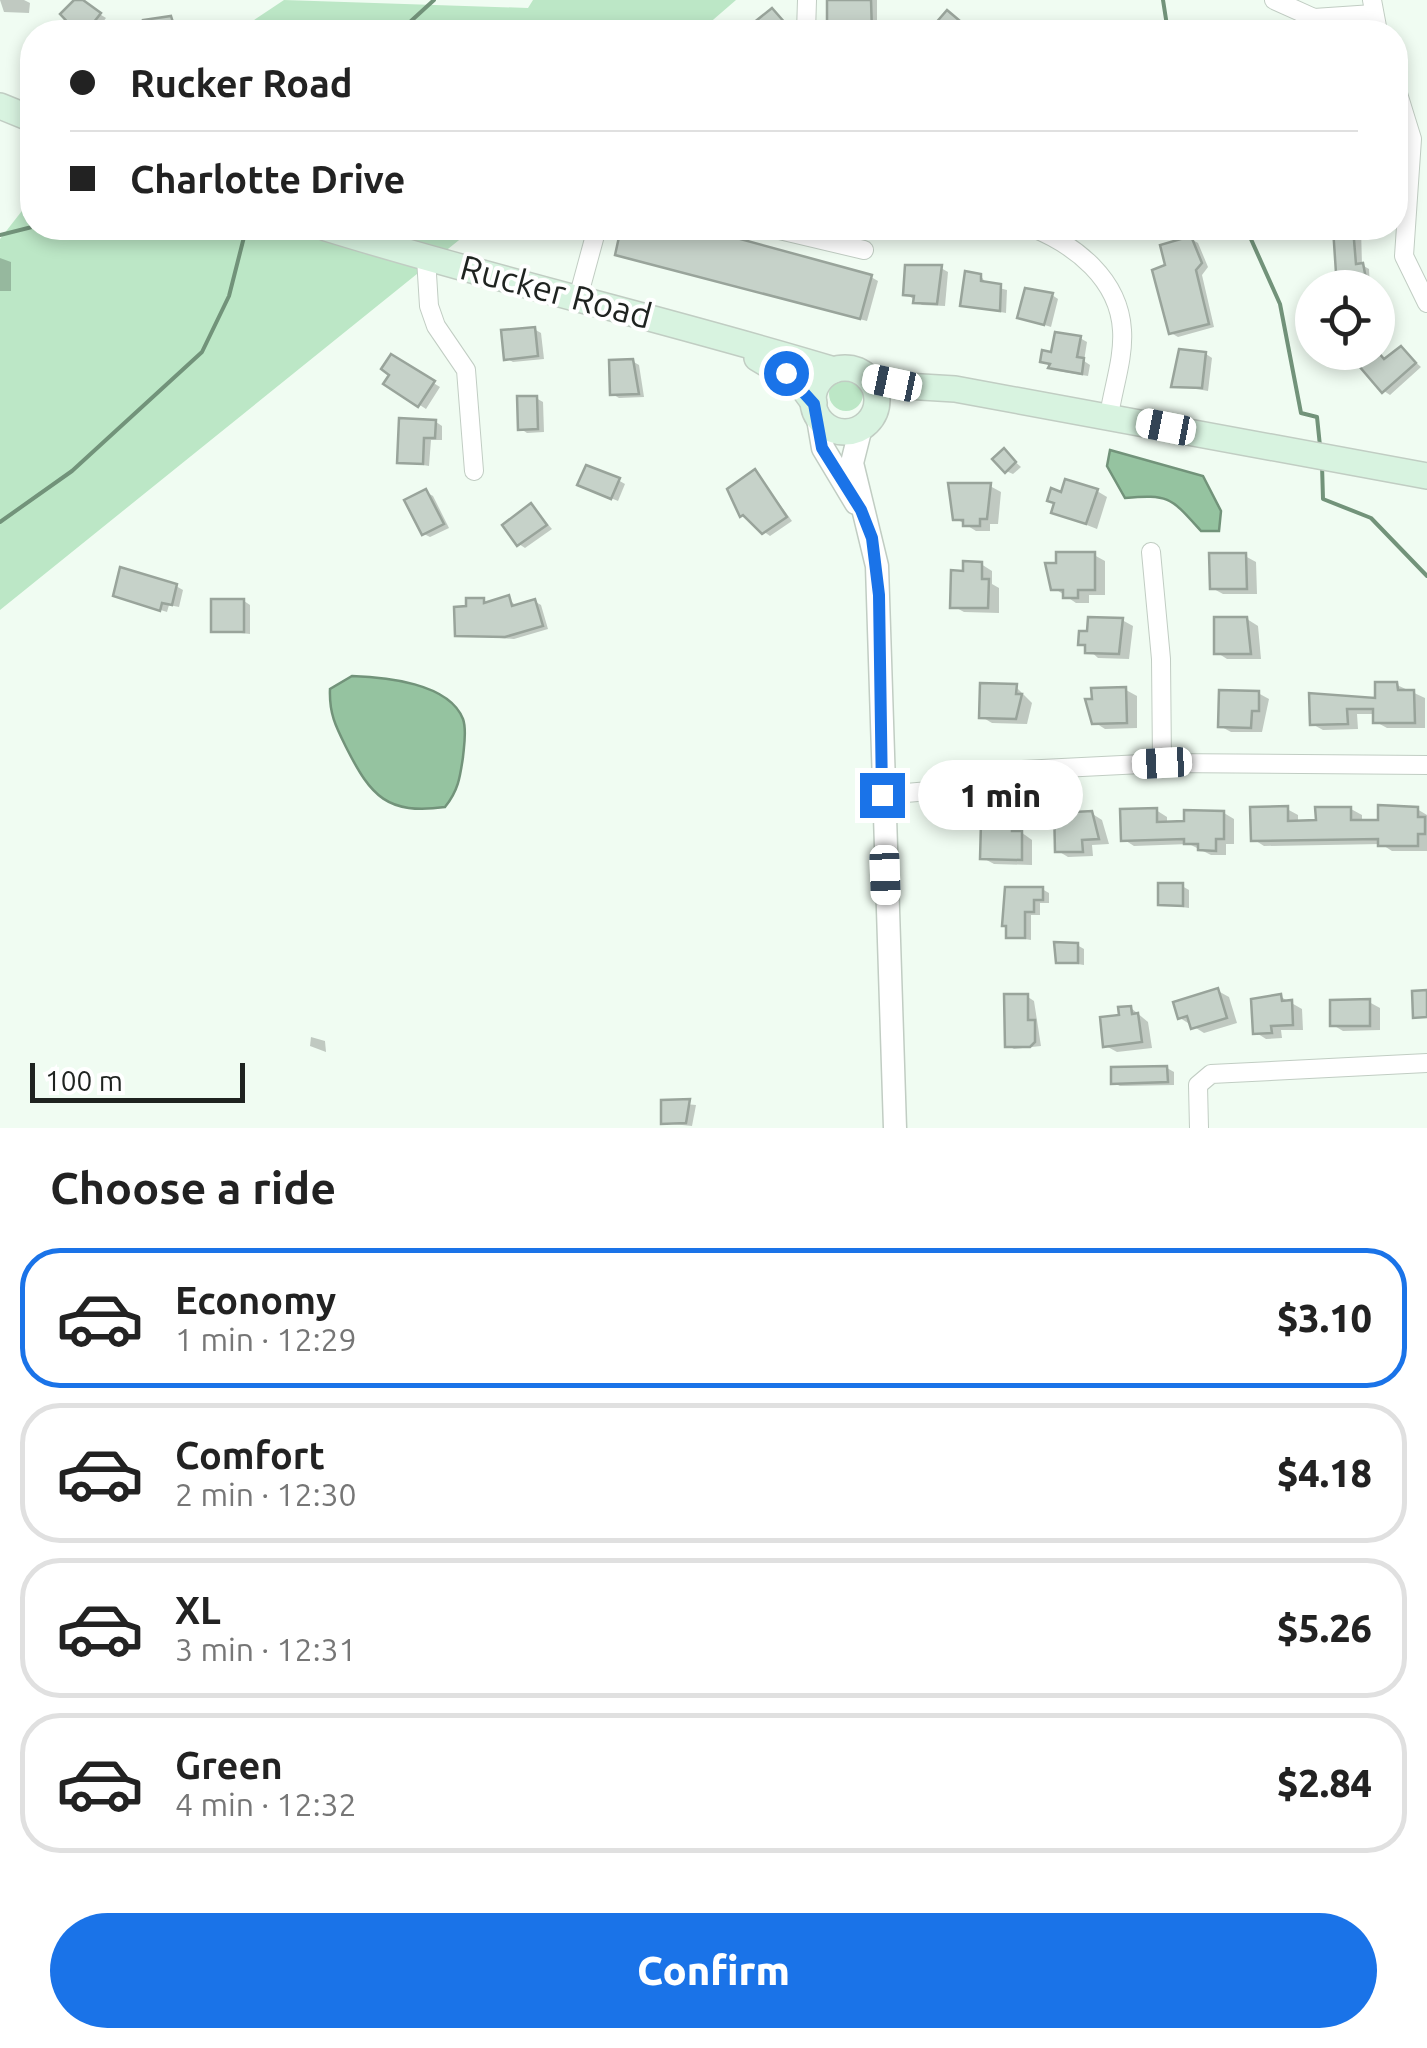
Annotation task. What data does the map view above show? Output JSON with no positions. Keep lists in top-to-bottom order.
{
  "streets": {
    "main road": ["Rucker Road"]
  },
  "scale_bar": "100 m",
  "page": {
    "banner": ["Rucker Road", "Charlotte Drive"],
    "bubble": "1 min",
    "scale": "100 m",
    "heading": "Choose a ride",
    "list": [
      {
        "name": "Economy",
        "note": "1 min · 12:29",
        "value": "$3.10"
      },
      {
        "name": "Comfort",
        "note": "2 min · 12:30",
        "value": "$4.18"
      },
      {
        "name": "XL",
        "note": "3 min · 12:31",
        "value": "$5.26"
      },
      {
        "name": "Green",
        "note": "4 min · 12:32",
        "value": "$2.84"
      }
    ],
    "buttons": "Confirm"
  }
}
